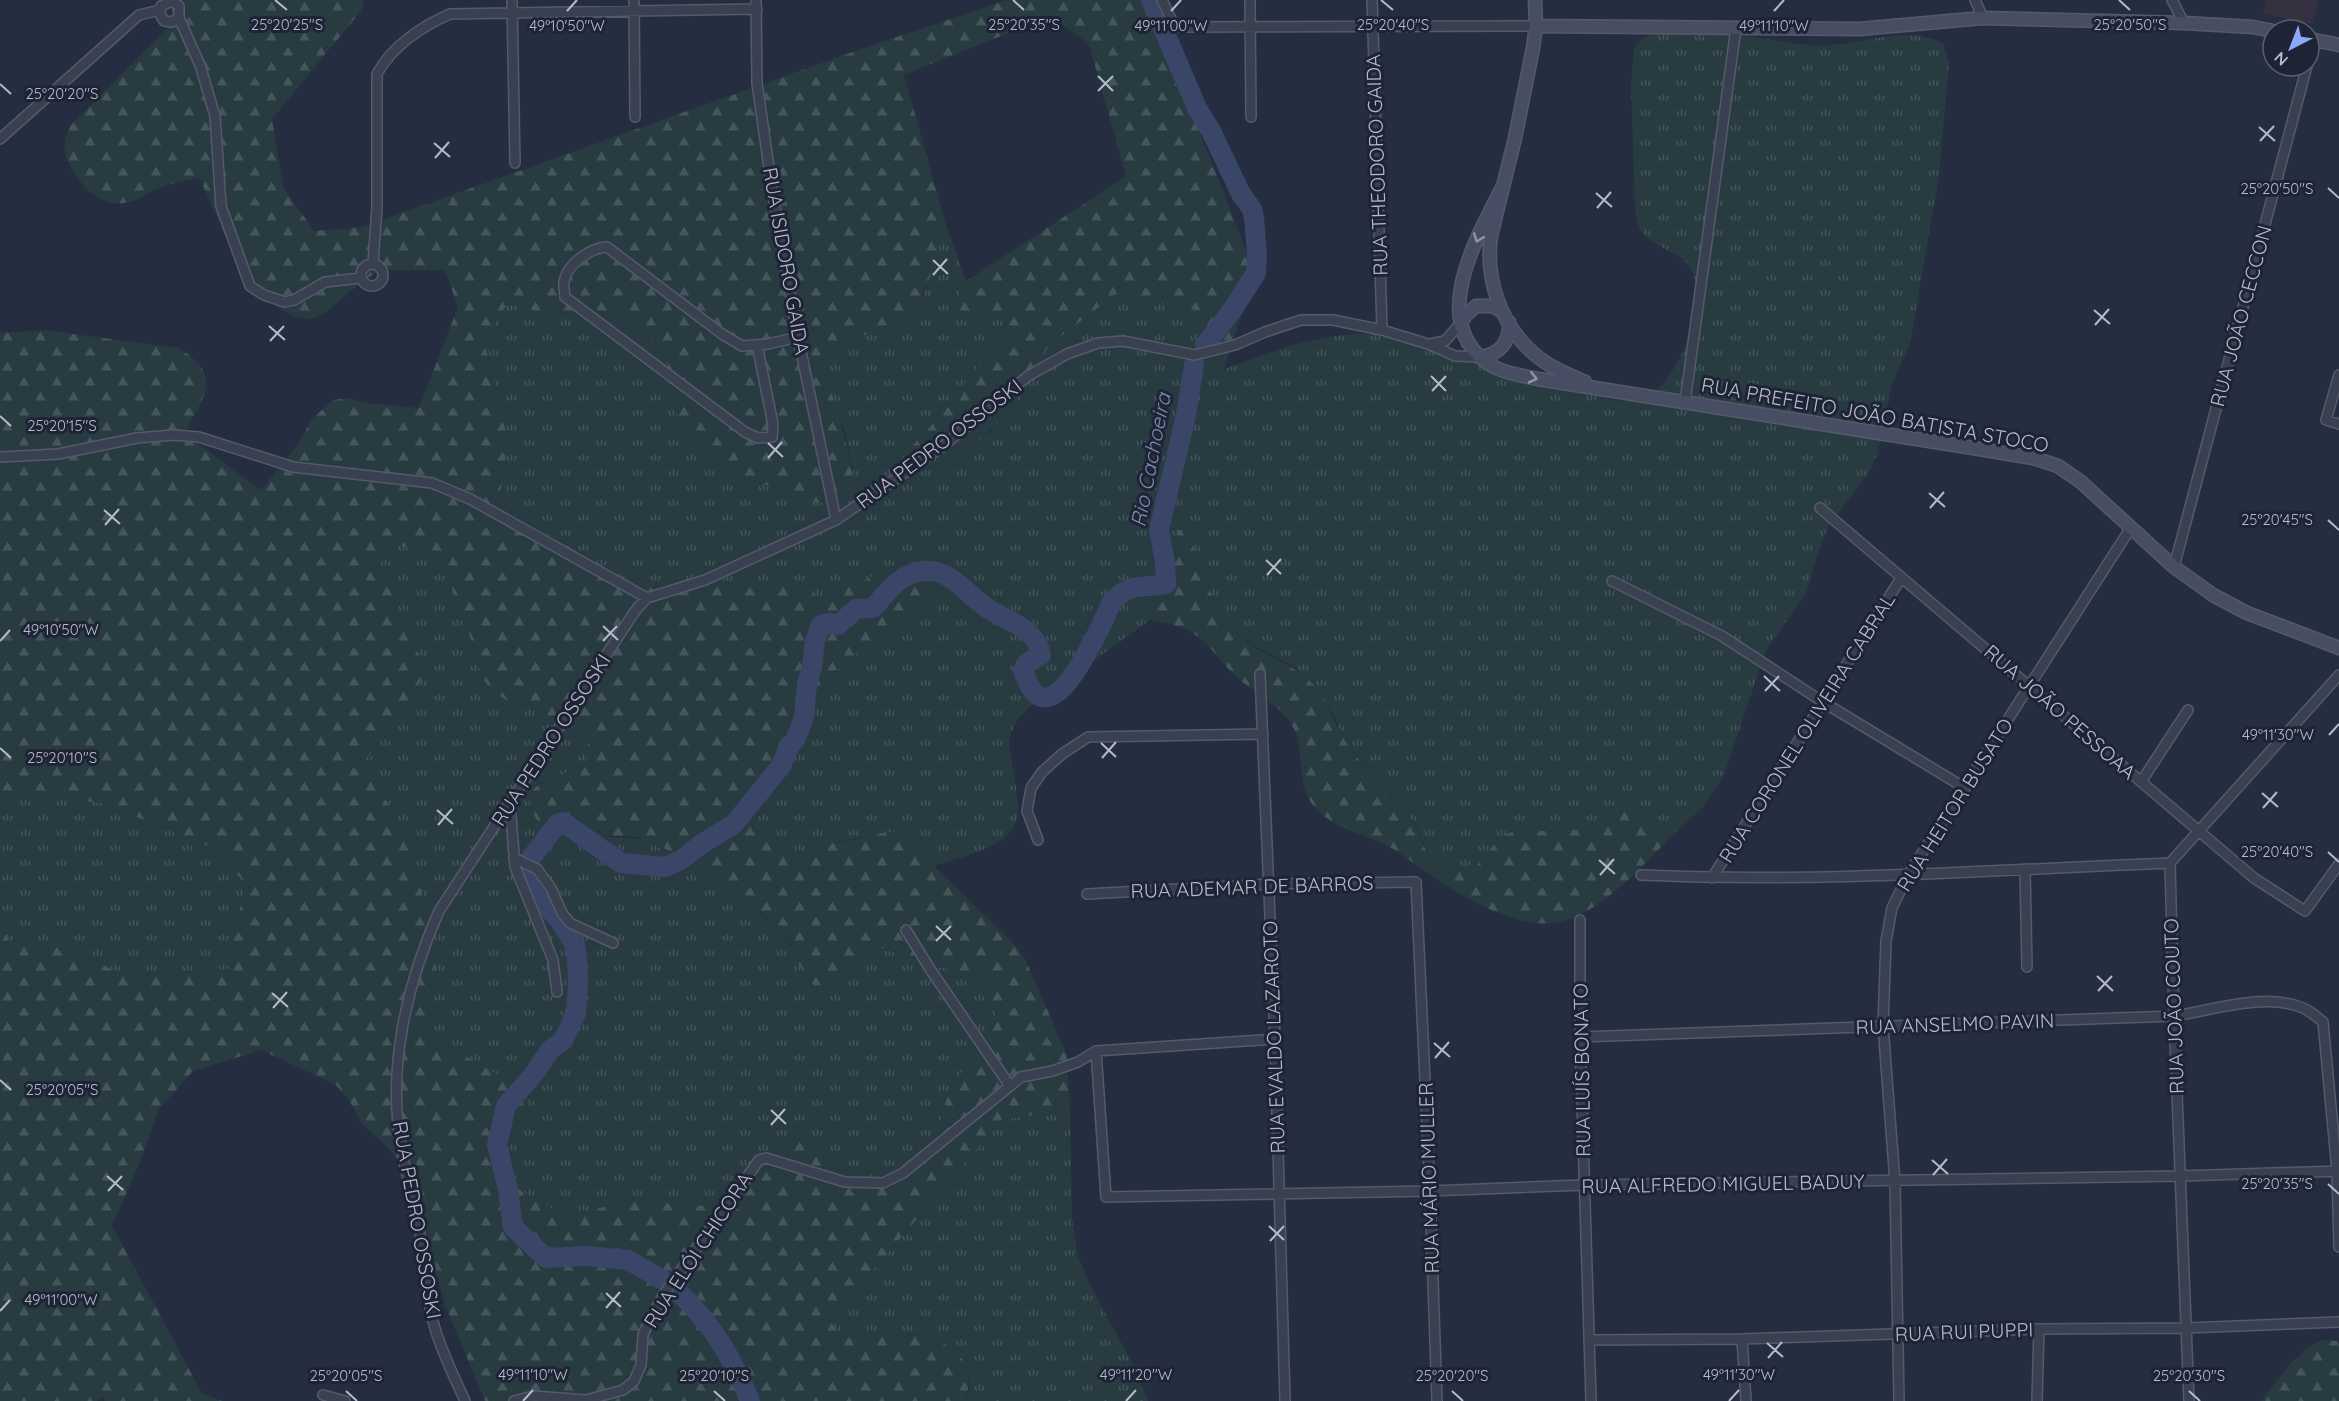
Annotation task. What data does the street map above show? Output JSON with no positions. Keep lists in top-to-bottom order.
{
  "streets": {
    "main road": ["RUA PREFEITO JOÃO BATISTA STOCO"],
    "street": [
      "RUA THEODORO GAIDA",
      "RUA ISIDORO GAIDA",
      "RUA JOÃO CECCON",
      "RUA PEDRO OSSOSKI",
      "RUA JOÃO PESSOAA",
      "RUA CORONEL OLIVEIRA CABRAL",
      "RUA HEITOR BUSATO",
      "RUA ADEMAR DE BARROS",
      "RUA JOÃO COUTO",
      "RUA ANSELMO PAVIN",
      "RUA EVALDO LAZAROTO",
      "RUA LUÍS BONATO",
      "RUA MÁRIO MULLER",
      "RUA ALFREDO MIGUEL BADUY",
      "RUA ELÓI CHICORA",
      "RUA RUI PUPPI"
    ]
  },
  "crossings": [
    ["RUA THEODORO GAIDA", "RUA PEDRO OSSOSKI"],
    ["RUA ISIDORO GAIDA", "RUA PEDRO OSSOSKI"],
    ["RUA JOÃO CECCON", "RUA PREFEITO JOÃO BATISTA STOCO"],
    ["RUA PREFEITO JOÃO BATISTA STOCO", "RUA PEDRO OSSOSKI"],
    ["RUA PREFEITO JOÃO BATISTA STOCO", "RUA HEITOR BUSATO"],
    ["RUA JOÃO PESSOAA", "RUA CORONEL OLIVEIRA CABRAL"],
    ["RUA JOÃO PESSOAA", "RUA HEITOR BUSATO"],
    ["RUA HEITOR BUSATO", "RUA ANSELMO PAVIN"],
    ["RUA HEITOR BUSATO", "RUA ALFREDO MIGUEL BADUY"],
    ["RUA HEITOR BUSATO", "RUA RUI PUPPI"],
    ["RUA ADEMAR DE BARROS", "RUA EVALDO LAZAROTO"],
    ["RUA ADEMAR DE BARROS", "RUA MÁRIO MULLER"],
    ["RUA JOÃO COUTO", "RUA ANSELMO PAVIN"],
    ["RUA JOÃO COUTO", "RUA ALFREDO MIGUEL BADUY"],
    ["RUA JOÃO COUTO", "RUA RUI PUPPI"],
    ["RUA ANSELMO PAVIN", "RUA LUÍS BONATO"],
    ["RUA ANSELMO PAVIN", "RUA ALFREDO MIGUEL BADUY"],
    ["RUA EVALDO LAZAROTO", "RUA ALFREDO MIGUEL BADUY"],
    ["RUA LUÍS BONATO", "RUA ALFREDO MIGUEL BADUY"],
    ["RUA LUÍS BONATO", "RUA RUI PUPPI"],
    ["RUA MÁRIO MULLER", "RUA ALFREDO MIGUEL BADUY"],
    ["RUA ALFREDO MIGUEL BADUY", "RUA ELÓI CHICORA"]
  ],
  "water": ["Rio Cachoeira"],
  "north": "bottom left",
  "coordinates": [
    "25°20'50\"S",
    "25°20'25\"S",
    "25°20'35\"S",
    "25°20'40\"S",
    "49°10'50\"W",
    "49°11'10\"W",
    "49°11'00\"W",
    "25°20'20\"S",
    "25°20'15\"S",
    "25°20'45\"S",
    "49°11'30\"W",
    "25°20'10\"S",
    "25°20'05\"S",
    "49°11'20\"W",
    "25°20'30\"S"
  ]
}
